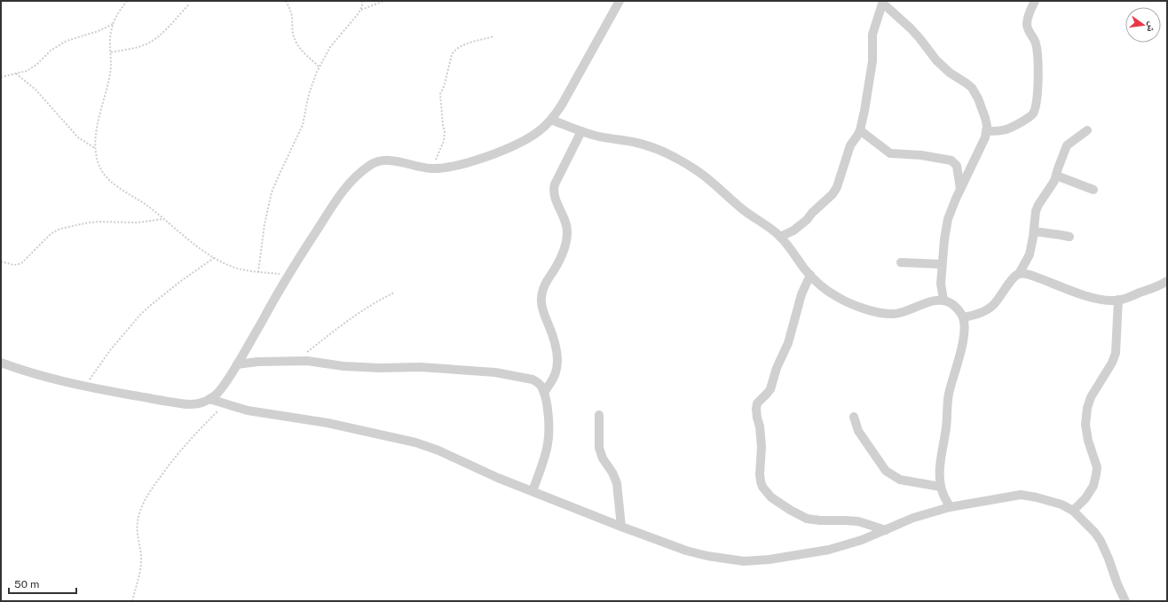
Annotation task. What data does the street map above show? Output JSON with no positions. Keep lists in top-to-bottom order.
{
  "scale_bar": "50 m",
  "north": "right"
}
